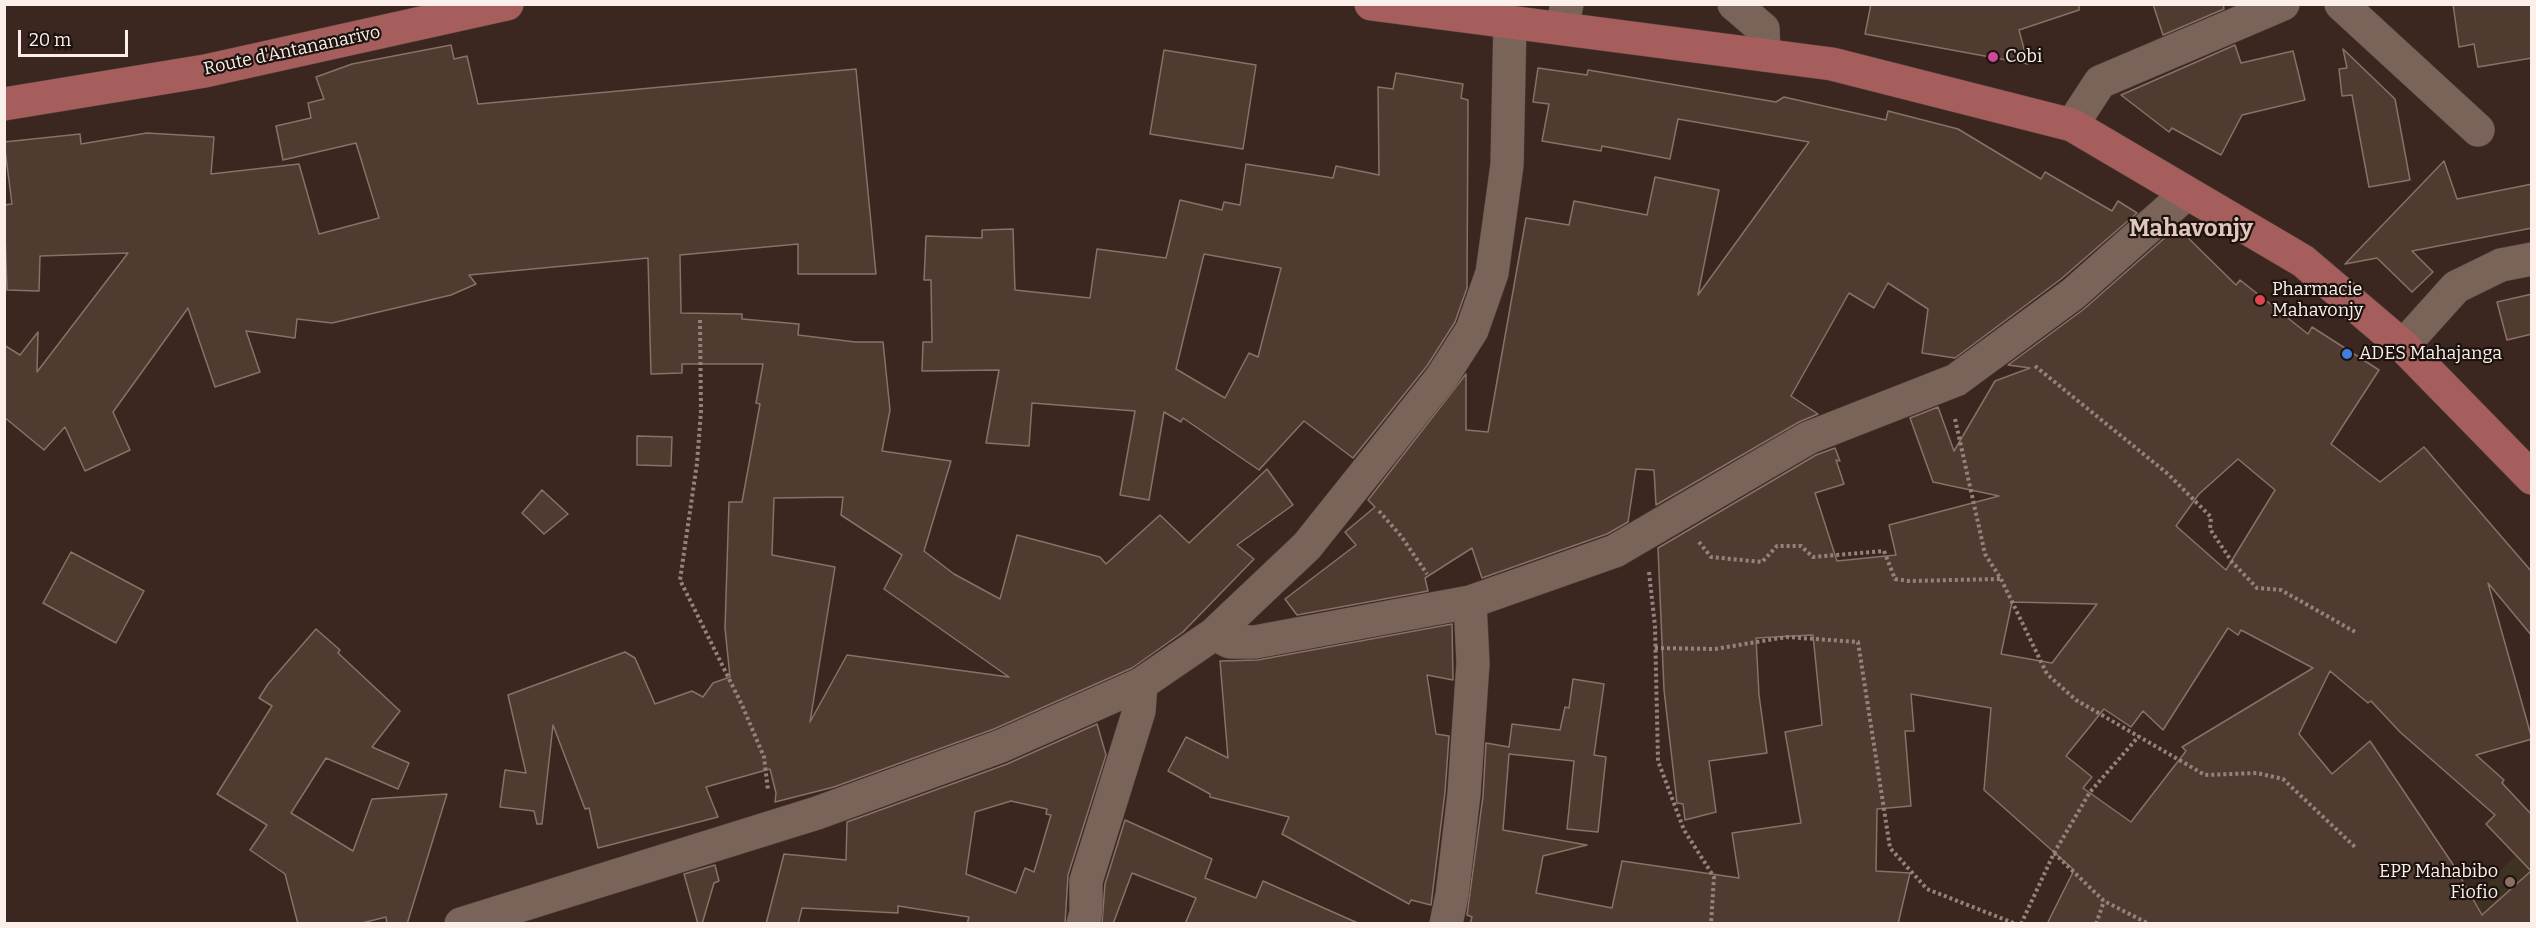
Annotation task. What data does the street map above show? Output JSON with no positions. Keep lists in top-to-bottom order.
{
  "streets": {
    "main road": ["Route d'Antananarivo"]
  },
  "districts": ["Mahavonjy"],
  "places": [
    "Cobi",
    "Pharmacie Mahavonjy",
    "ADES Mahajanga",
    "EPP Mahabibo Fiofio"
  ],
  "scale_bar": "20 m"
}
